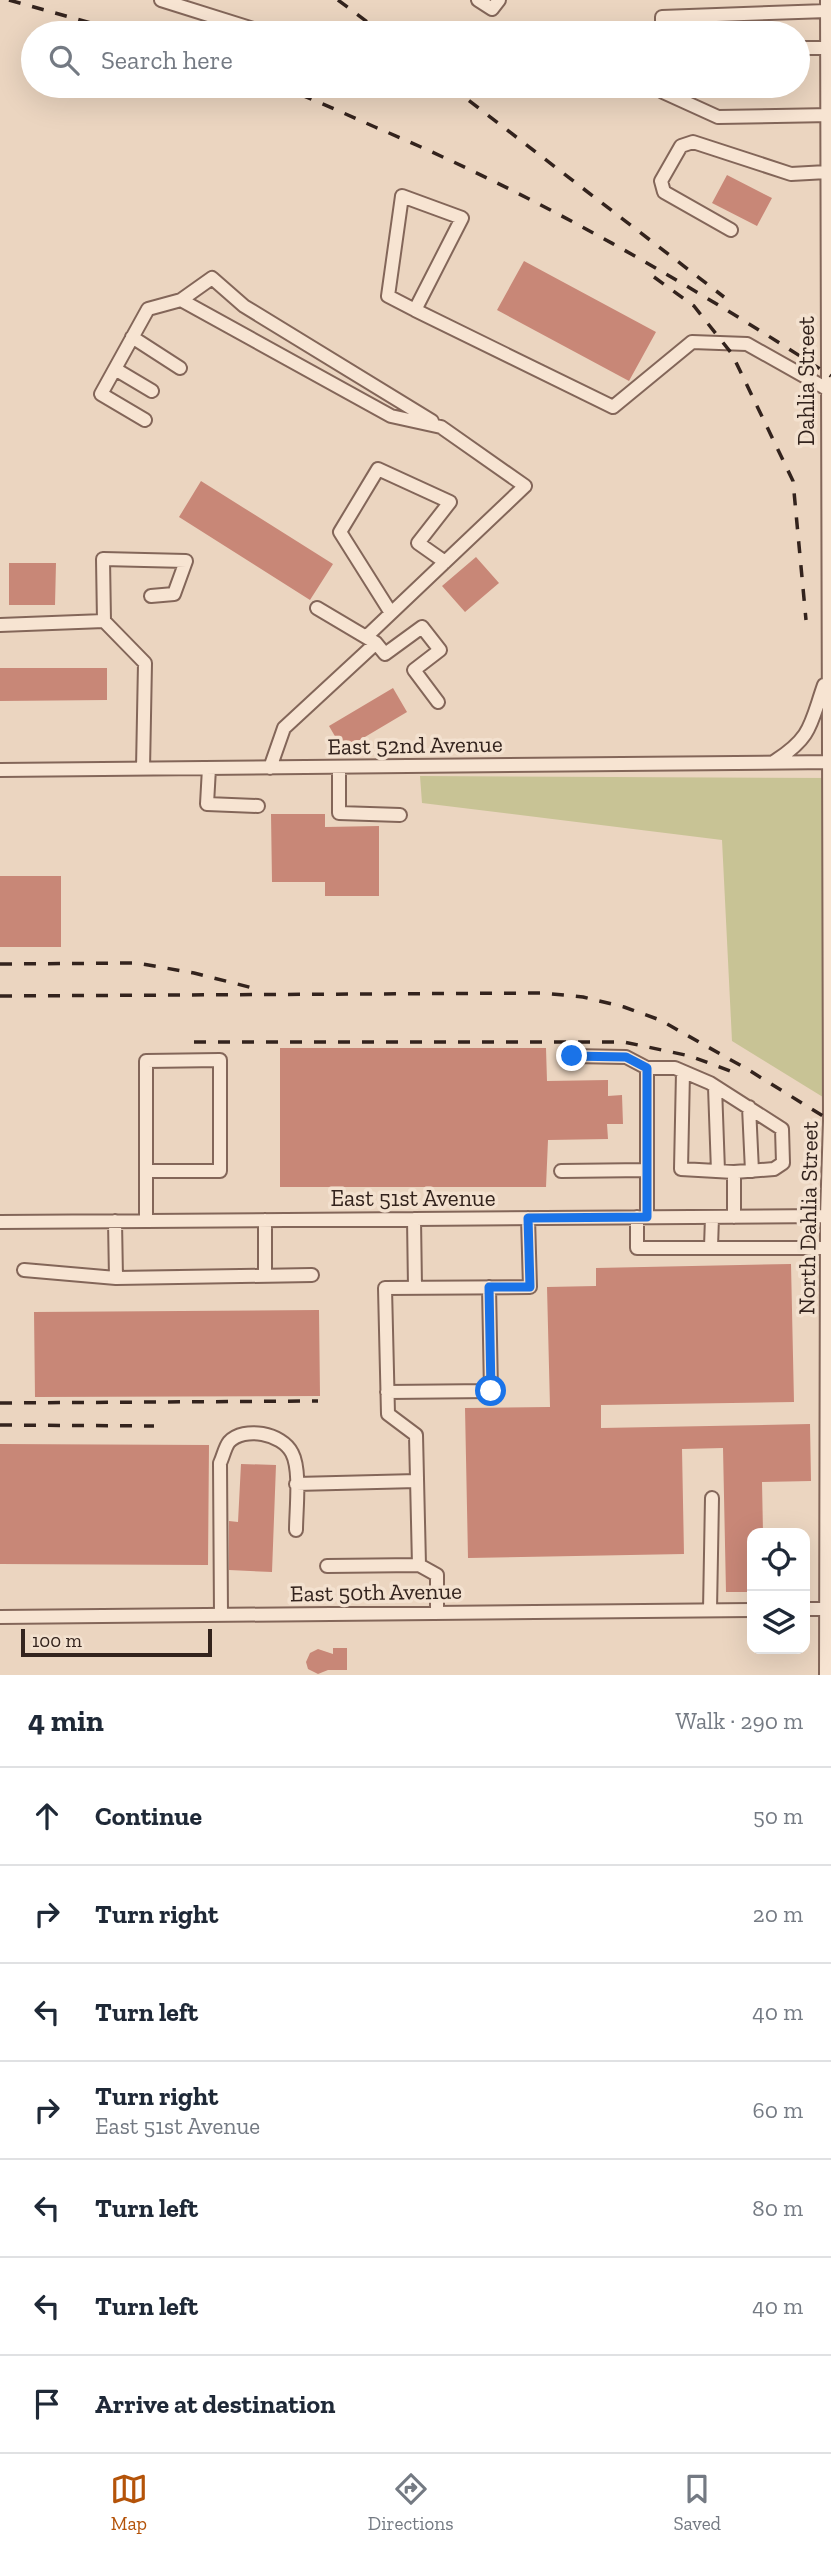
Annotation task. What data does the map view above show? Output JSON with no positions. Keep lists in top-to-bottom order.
{
  "streets": {
    "street": [
      "Dahlia Street",
      "East 52nd Avenue",
      "East 51st Avenue",
      "North Dahlia Street",
      "East 50th Avenue"
    ]
  },
  "crossings": [
    ["Dahlia Street", "East 52nd Avenue"],
    ["Dahlia Street", "North Dahlia Street"],
    ["East 52nd Avenue", "North Dahlia Street"],
    ["East 51st Avenue", "North Dahlia Street"]
  ],
  "scale_bar": "100 m",
  "page": {
    "search": "Search here",
    "scale": "100 m",
    "heading": ["4 min", "Walk · 290 m"],
    "list": [
      ["Continue", "50 m"],
      ["Turn right", "20 m"],
      ["Turn left", "40 m"],
      ["Turn right", "East 51st Avenue", "60 m"],
      ["Turn left", "80 m"],
      ["Turn left", "40 m"],
      "Arrive at destination"
    ],
    "nav": ["Map", "Directions", "Saved"]
  }
}
